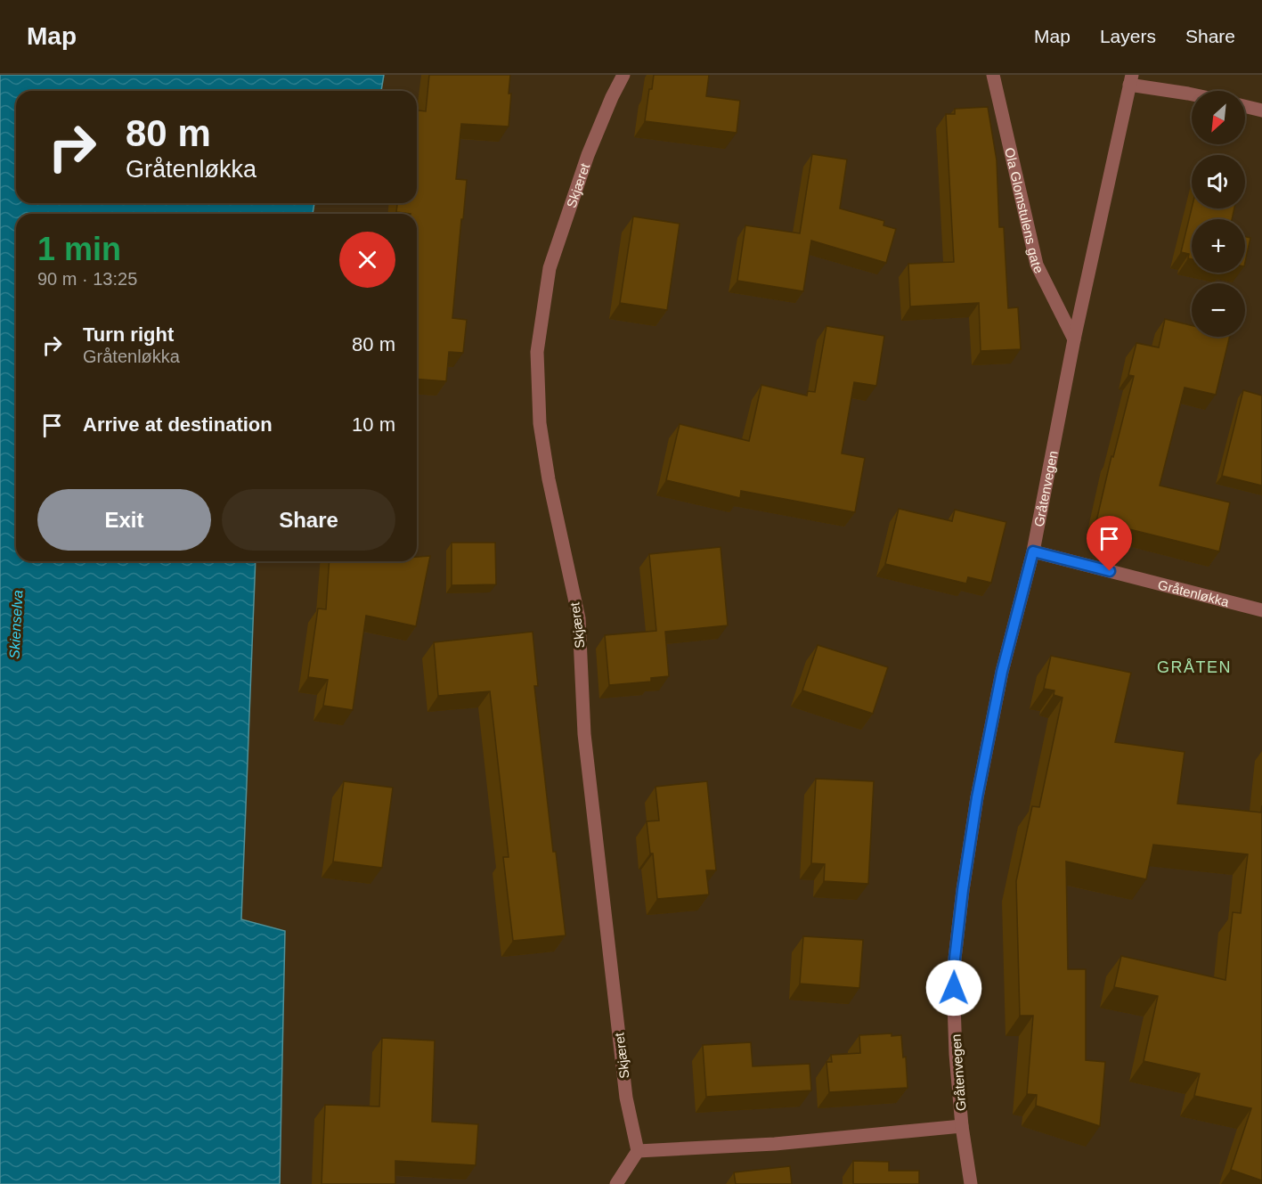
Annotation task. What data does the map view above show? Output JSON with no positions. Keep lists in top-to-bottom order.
{
  "streets": {
    "street": [
      "Skjæret",
      "Ola Glomstulens gate",
      "Gråtenvegen",
      "Gråtenløkka"
    ]
  },
  "crossings": [
    ["Skjæret", "Gråtenvegen"],
    ["Ola Glomstulens gate", "Gråtenvegen"],
    ["Gråtenvegen", "Gråtenløkka"]
  ],
  "districts": ["GRÅTEN"],
  "water": ["Skienselva"],
  "north": "bottom left",
  "page": {
    "header": "Map",
    "nav": ["Map", "Layers", "Share"],
    "map_buttons": ["+", "−"],
    "turn": ["80 m", "Gråtenløkka"],
    "heading": ["1 min", "90 m · 13:25"],
    "list": [
      {
        "name": "Turn right",
        "note": "Gråtenløkka",
        "value": "80 m"
      },
      {
        "name": "Arrive at destination",
        "value": "10 m"
      }
    ],
    "buttons": ["Exit", "Share"]
  }
}
